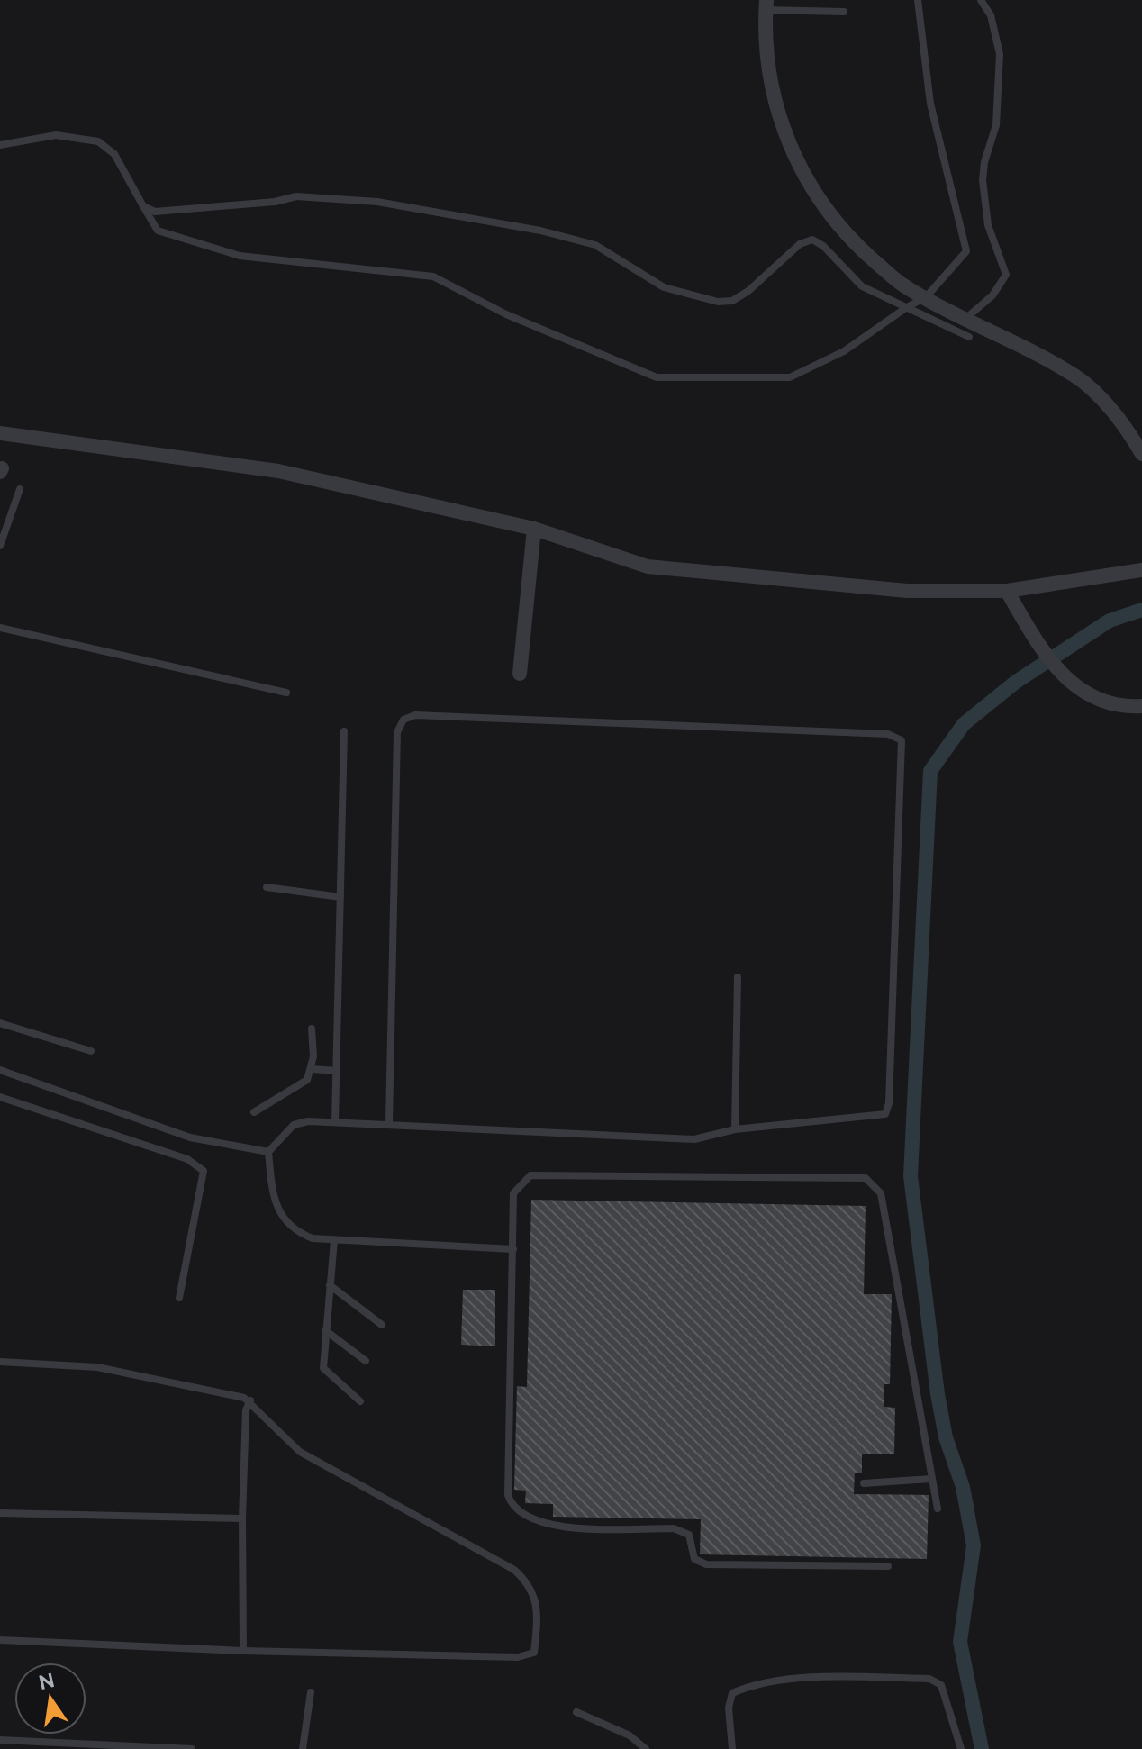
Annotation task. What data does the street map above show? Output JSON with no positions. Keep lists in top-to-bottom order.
{
  "north": "top"
}
